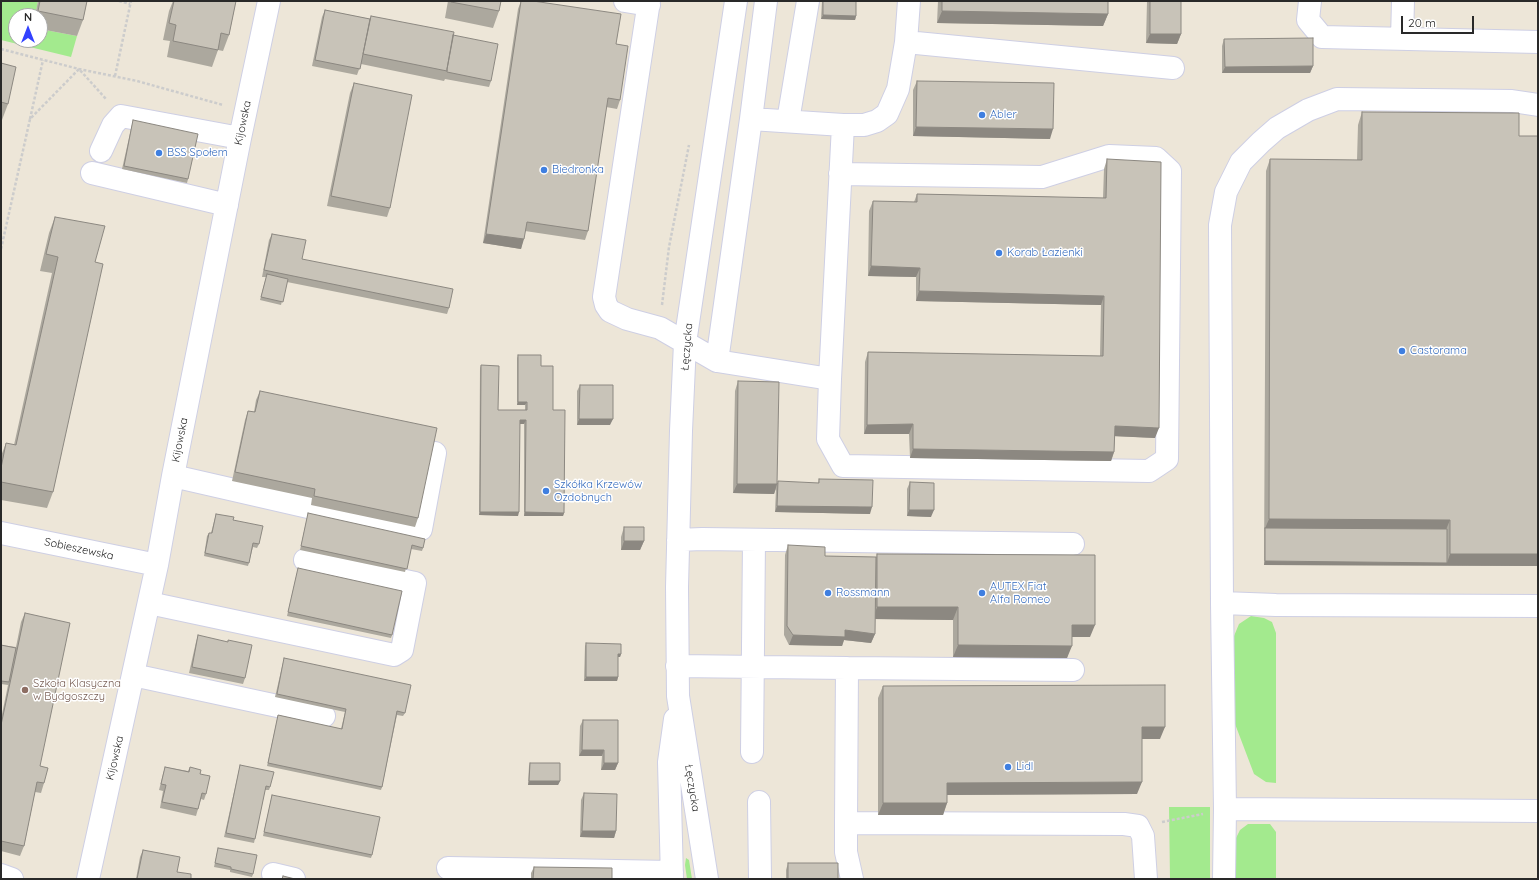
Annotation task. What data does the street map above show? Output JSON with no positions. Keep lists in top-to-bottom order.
{
  "streets": {
    "street": ["Kijowska", "Łęczycka", "Sobieszewska"]
  },
  "crossings": [
    ["Kijowska", "Sobieszewska"]
  ],
  "places": [
    "Abler",
    "BSS Społem",
    "Biedronka",
    "Korab Łazienki",
    "Castorama",
    "Szkółka Krzewów Ozdobnych",
    "Rossmann",
    "AUTEX Fiat Alfa Romeo",
    "Szkoła Klasyczna w Bydgoszczy",
    "Lidl"
  ],
  "scale_bar": "20 m",
  "north": "top"
}
